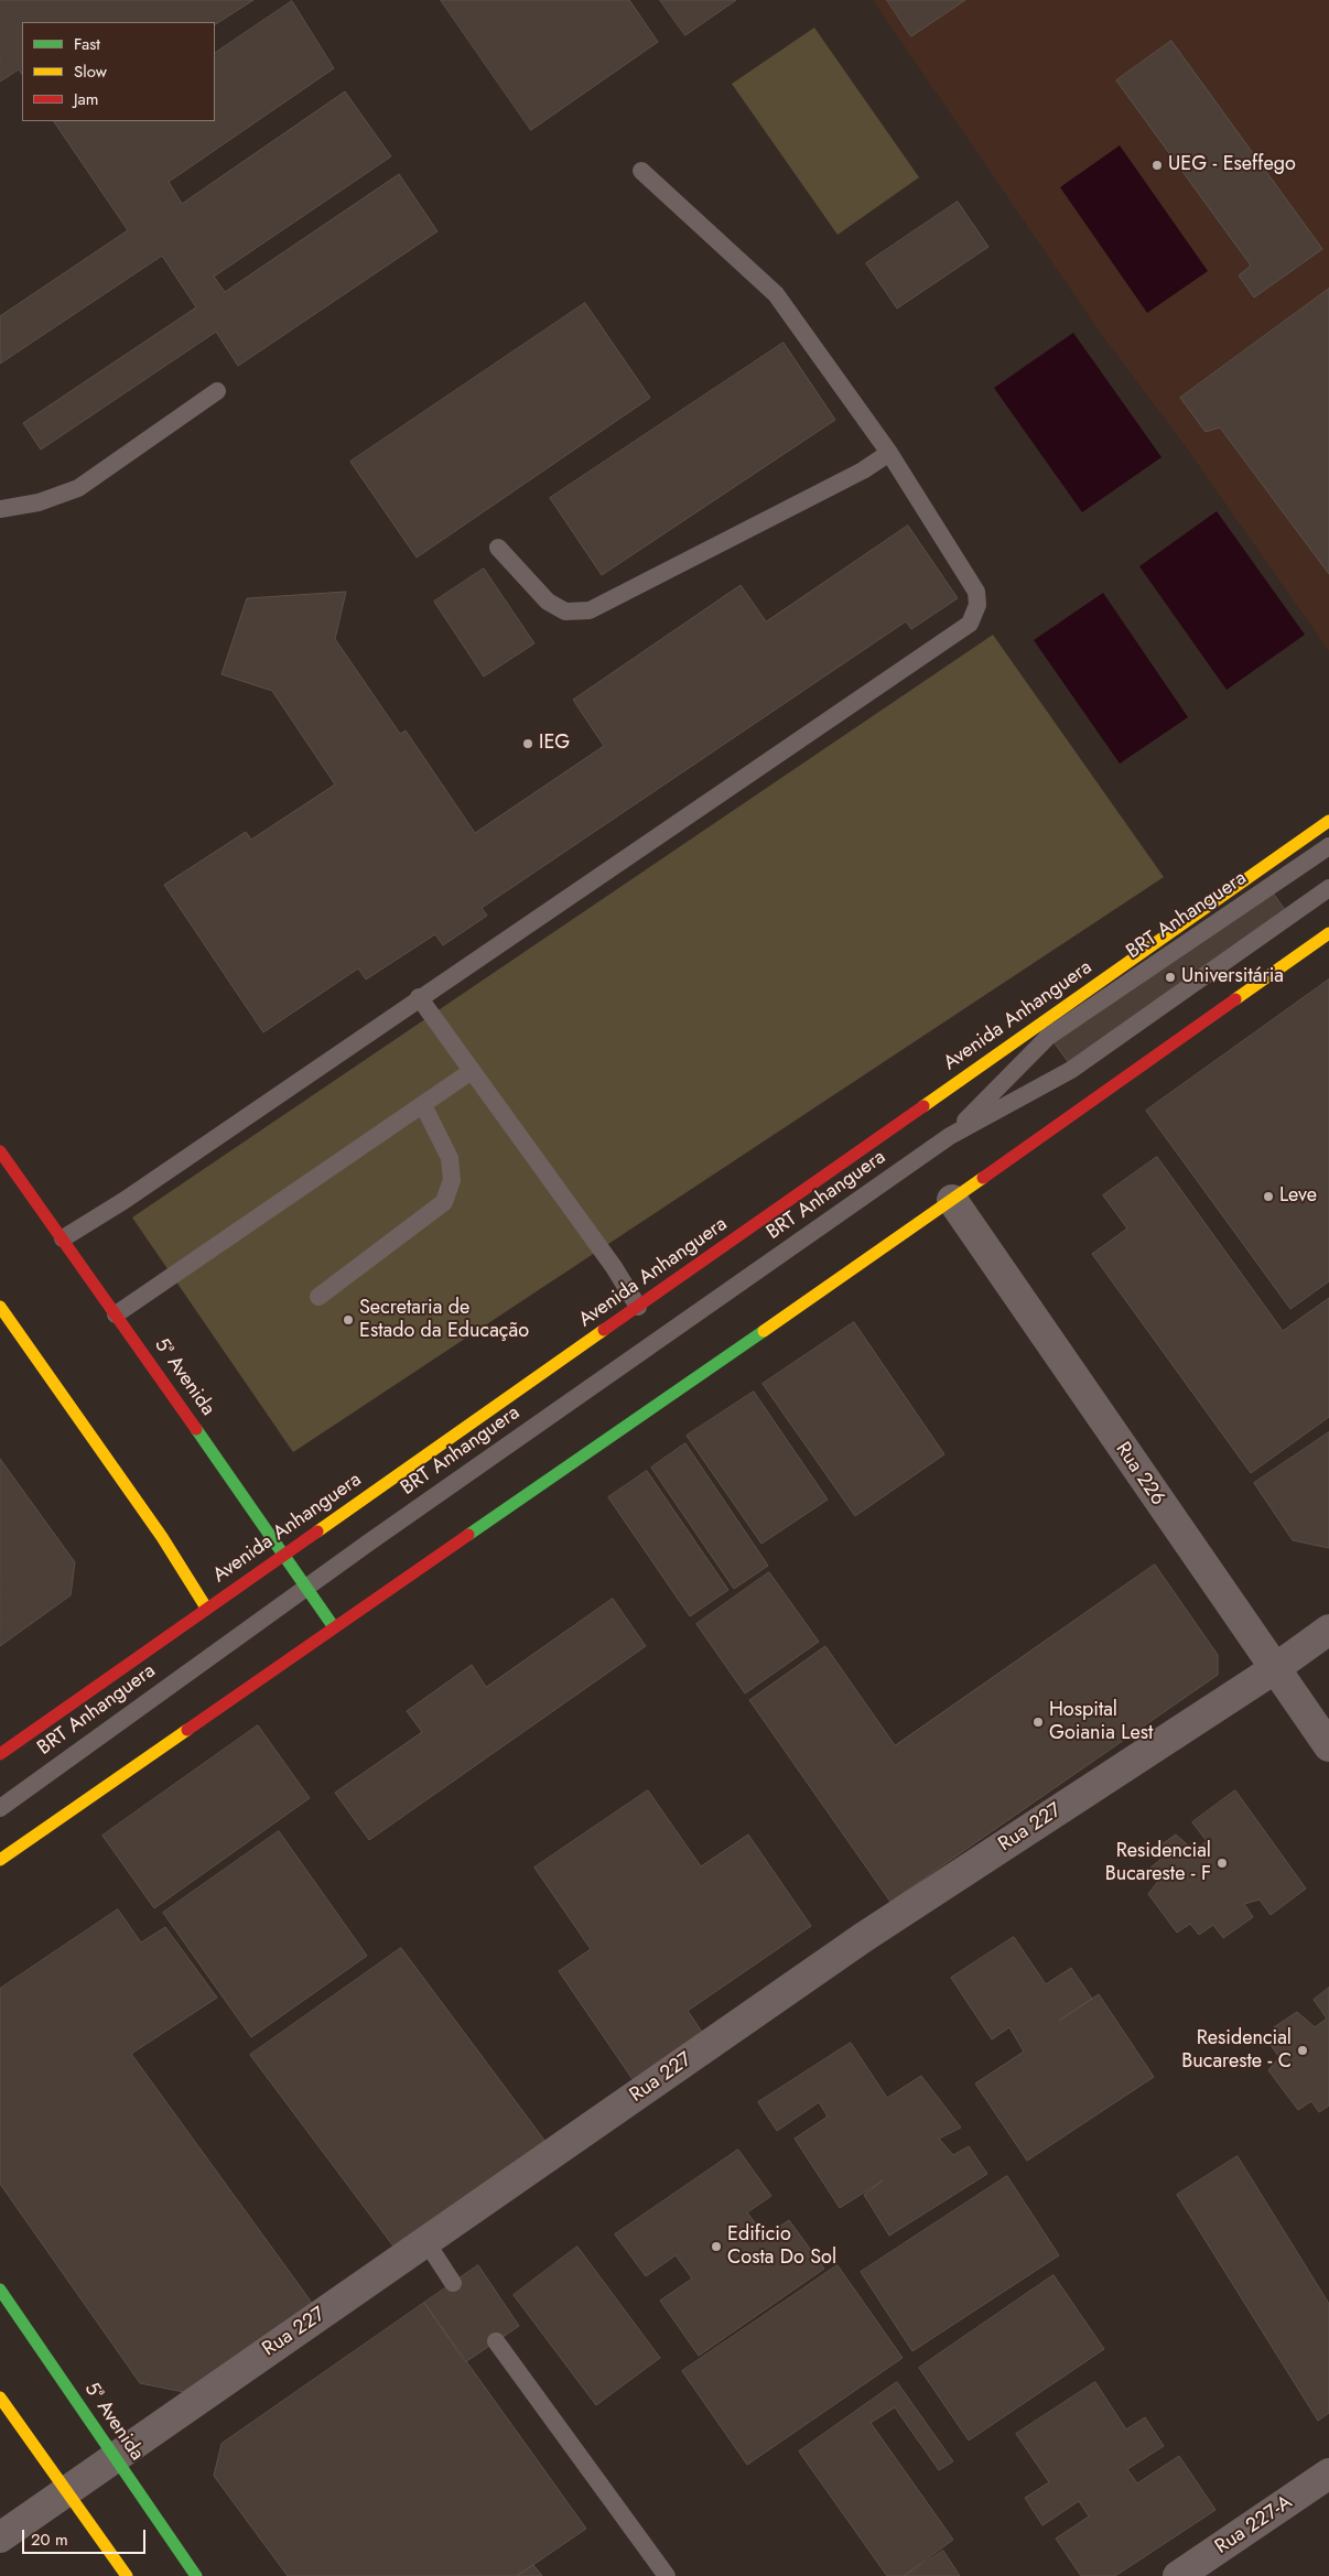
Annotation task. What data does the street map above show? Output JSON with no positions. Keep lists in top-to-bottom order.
{
  "streets": {
    "main road": ["Avenida Anhanguera", "5ª Avenida"],
    "street": ["Rua 226", "Rua 227", "Rua 227-A"],
    "lane": ["BRT Anhanguera"]
  },
  "crossings": [
    ["BRT Anhanguera", "5ª Avenida"],
    ["Avenida Anhanguera", "5ª Avenida"],
    ["5ª Avenida", "Rua 227"],
    ["Rua 226", "Rua 227"]
  ],
  "places": [
    "UEG - Eseffego",
    "IEG",
    "Universitária",
    "Leve",
    "Secretaria de Estado da Educação",
    "Hospital Goiania Lest",
    "Residencial Bucareste - F",
    "Residencial Bucareste - C",
    "Edificio Costa Do Sol"
  ],
  "legend": ["Fast", "Slow", "Jam"],
  "scale_bar": "20 m"
}
